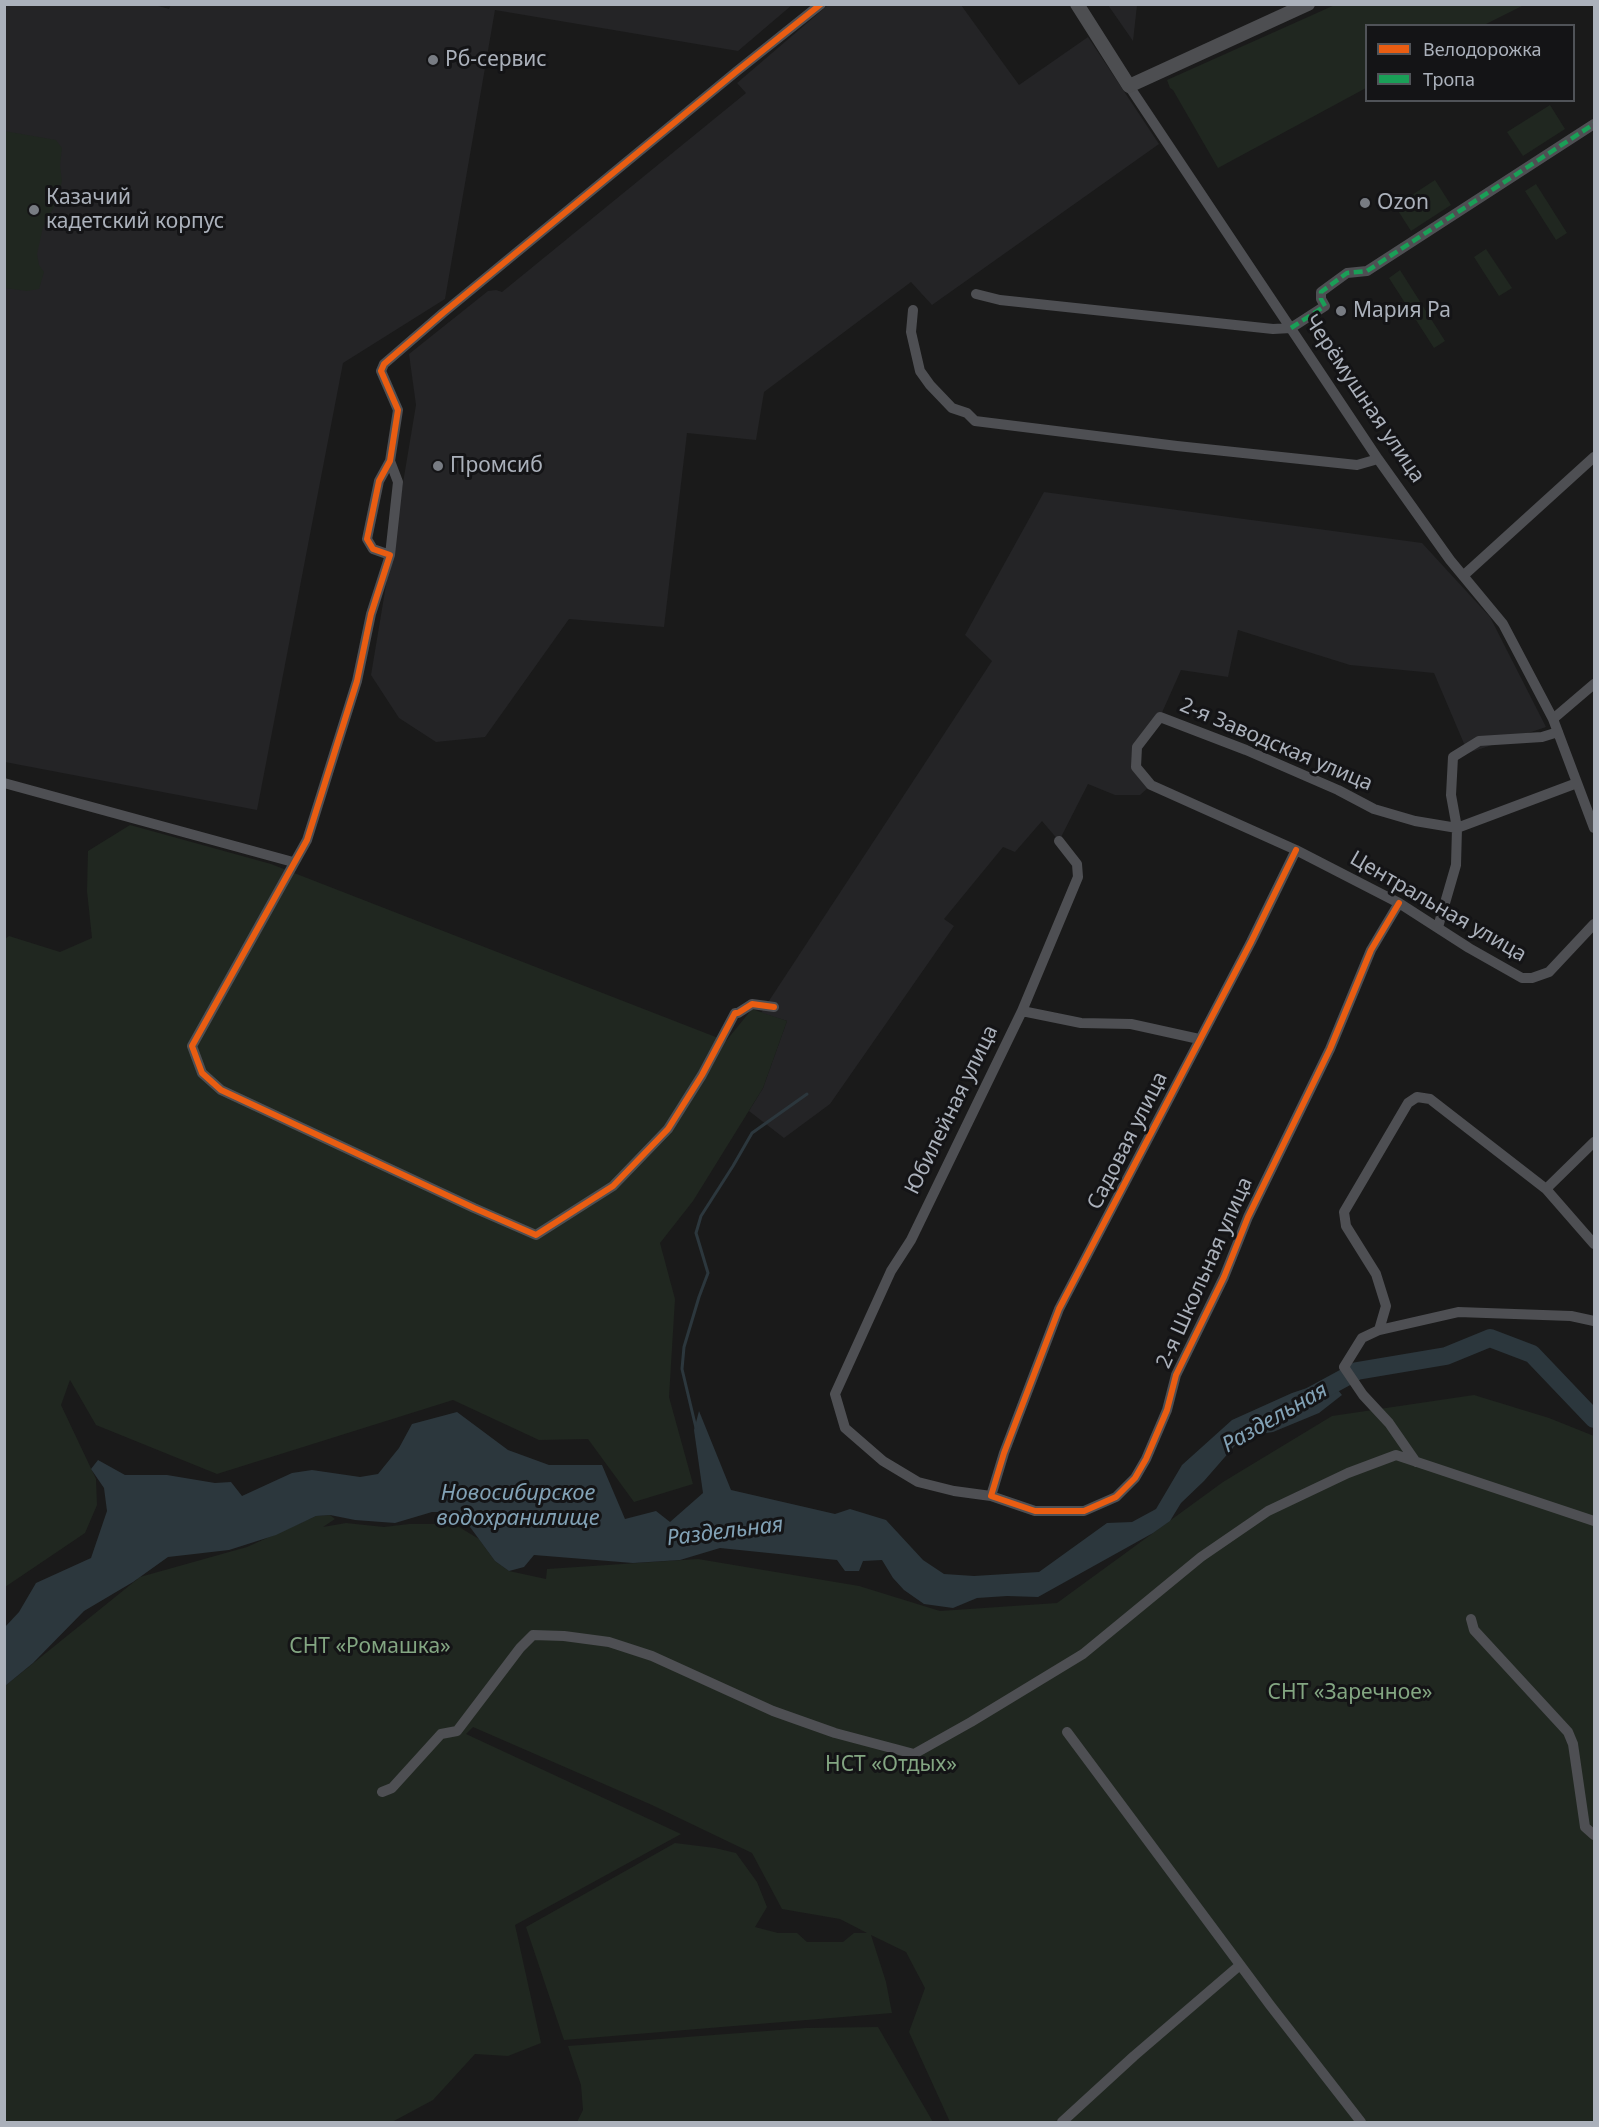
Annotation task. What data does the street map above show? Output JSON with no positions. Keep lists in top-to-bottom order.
{
  "streets": {
    "street": [
      "Черёмушная улица",
      "2-я Заводская улица",
      "Центральная улица",
      "Юбилейная улица",
      "Садовая улица",
      "2-я Школьная улица"
    ]
  },
  "crossings": [
    ["2-я Заводская улица", "Центральная улица"],
    ["Центральная улица", "Садовая улица"],
    ["Центральная улица", "2-я Школьная улица"],
    ["Юбилейная улица", "2-я Школьная улица"],
    ["Садовая улица", "2-я Школьная улица"]
  ],
  "water": ["Раздельная", "Новосибирское водохранилище"],
  "parks": ["СНТ «Ромашка»", "СНТ «Заречное»", "НСТ «Отдых»"],
  "places": [
    "Рб-сервис",
    "Ozon",
    "Казачий кадетский корпус",
    "Мария Ра",
    "Промсиб"
  ],
  "legend": ["Велодорожка", "Тропа"]
}
